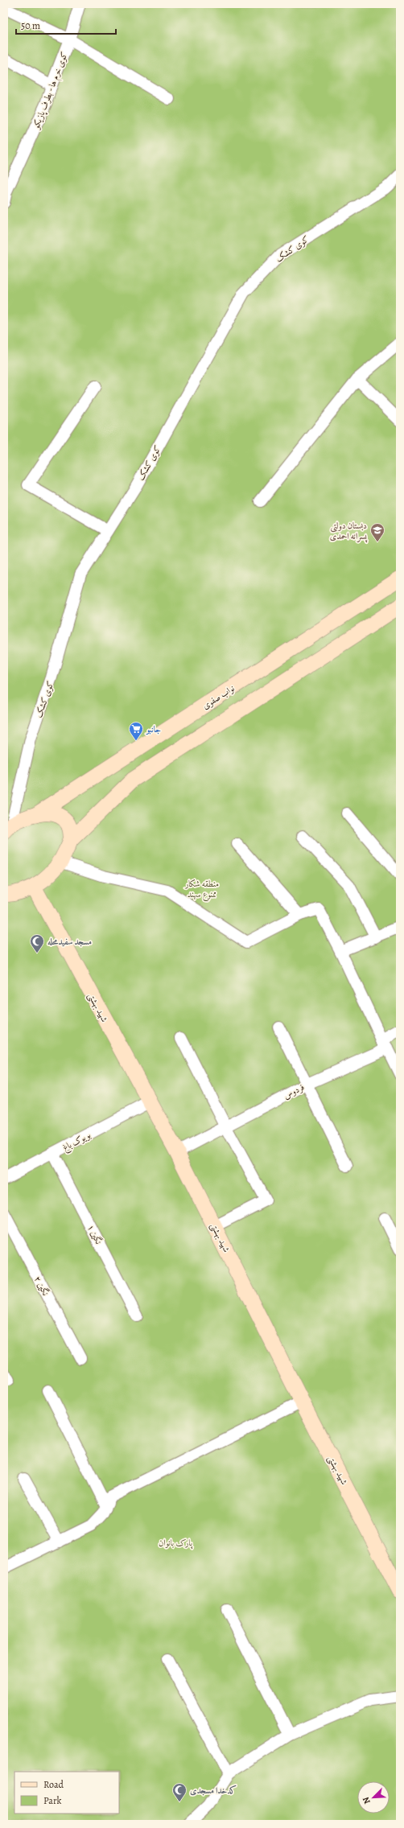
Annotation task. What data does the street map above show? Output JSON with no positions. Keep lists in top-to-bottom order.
{
  "streets": {
    "street": [
      "کوی خرم ها - بطرف پازیکو",
      "کوی کشک",
      "نواب صفوی",
      "شهید بهشتی",
      "فردوس",
      "بویوک باغ",
      "نگین ۱",
      "نگین ۲"
    ]
  },
  "crossings": [
    ["شهید بهشتی", "فردوس"],
    ["شهید بهشتی", "بویوک باغ"],
    ["بویوک باغ", "نگین ۱"]
  ],
  "parks": ["منطقه شکار ممنوع سهند", "پارک بانوان"],
  "places": {
    "school or university": ["دبستان دولتی پسرانه احمدی"],
    "supermarket": ["جانبو"],
    "mosque": ["مسجد سفیدمحله", "کدخدا مسجدی"]
  },
  "legend": ["Road", "Park"],
  "scale_bar": "50 m",
  "north": "bottom left"
}
